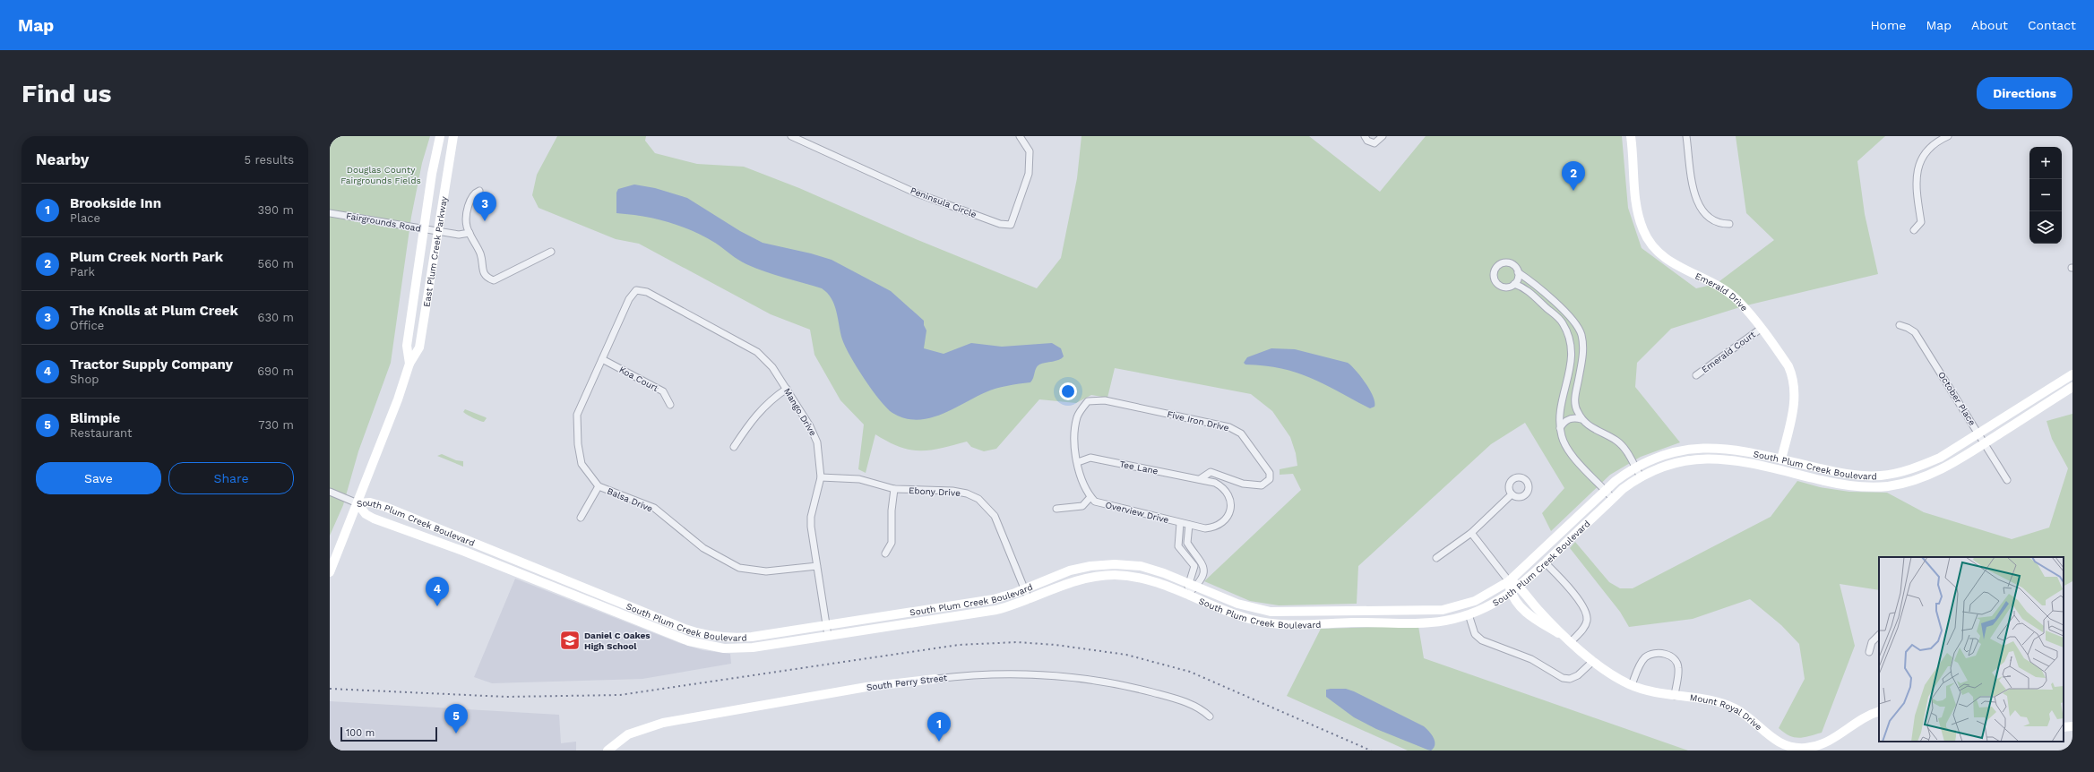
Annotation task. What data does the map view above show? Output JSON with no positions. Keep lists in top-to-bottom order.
{
  "streets": {
    "street": [
      "Peninsula Circle",
      "Fairgrounds Road",
      "East Plum Creek Parkway",
      "Emerald Drive",
      "Emerald Court",
      "Koa Court",
      "October Place",
      "Mango Drive",
      "Five Iron Drive",
      "South Plum Creek Boulevard",
      "Tee Lane",
      "Ebony Drive",
      "Balsa Drive",
      "Overview Drive",
      "South Perry Street",
      "Mount Royal Drive"
    ]
  },
  "crossings": [
    ["Fairgrounds Road", "East Plum Creek Parkway"],
    ["East Plum Creek Parkway", "South Plum Creek Boulevard"],
    ["Emerald Drive", "Emerald Court"],
    ["Emerald Drive", "South Plum Creek Boulevard"],
    ["Koa Court", "Balsa Drive"],
    ["October Place", "South Plum Creek Boulevard"],
    ["Mango Drive", "South Plum Creek Boulevard"],
    ["Mango Drive", "Ebony Drive"],
    ["Mango Drive", "Balsa Drive"],
    ["Five Iron Drive", "Tee Lane"],
    ["Five Iron Drive", "Overview Drive"],
    ["South Plum Creek Boulevard", "Ebony Drive"],
    ["South Plum Creek Boulevard", "Overview Drive"],
    ["South Plum Creek Boulevard", "Mount Royal Drive"],
    ["Tee Lane", "Overview Drive"]
  ],
  "parks": ["Douglas County Fairgrounds Fields"],
  "places": {
    "school or university": ["Daniel C Oakes High School"]
  },
  "scale_bar": "100 m",
  "page": {
    "header": "Map",
    "nav": [
      "Home",
      "Map",
      "About",
      "Contact"
    ],
    "buttons": [
      "Directions",
      ["Save", "Share"]
    ],
    "title": "Find us",
    "heading": ["Nearby", "5 results"],
    "map_buttons": ["+", "−"],
    "pins": [
      "2",
      "3",
      "4",
      "5",
      "1"
    ],
    "list": [
      {
        "mark": "1",
        "name": "Brookside Inn",
        "note": "Place",
        "value": "390 m"
      },
      {
        "mark": "2",
        "name": "Plum Creek North Park",
        "note": "Park",
        "value": "560 m"
      },
      {
        "mark": "3",
        "name": "The Knolls at Plum Creek",
        "note": "Office",
        "value": "630 m"
      },
      {
        "mark": "4",
        "name": "Tractor Supply Company",
        "note": "Shop",
        "value": "690 m"
      },
      {
        "mark": "5",
        "name": "Blimpie",
        "note": "Restaurant",
        "value": "730 m"
      }
    ],
    "scale": "100 m"
  }
}
